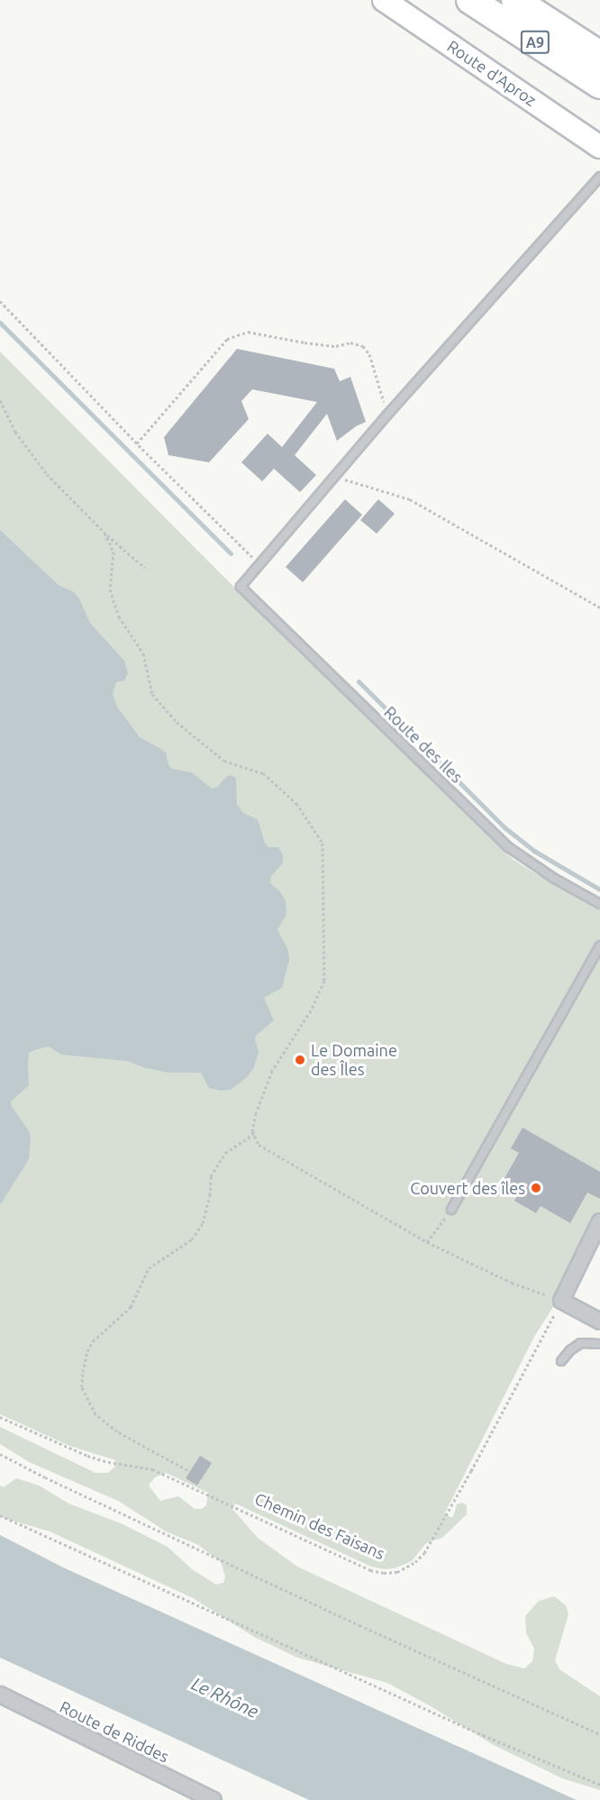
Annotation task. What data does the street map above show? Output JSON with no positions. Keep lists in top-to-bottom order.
{
  "streets": {
    "highway": ["A9"],
    "street": ["Route d'Aproz", "Route de Riddes"],
    "lane": ["Route des Iles"],
    "path": ["Chemin des Faisans"]
  },
  "water": ["Le Rhône"],
  "places": ["Le Domaine des Îles", "Couvert des îles"]
}
